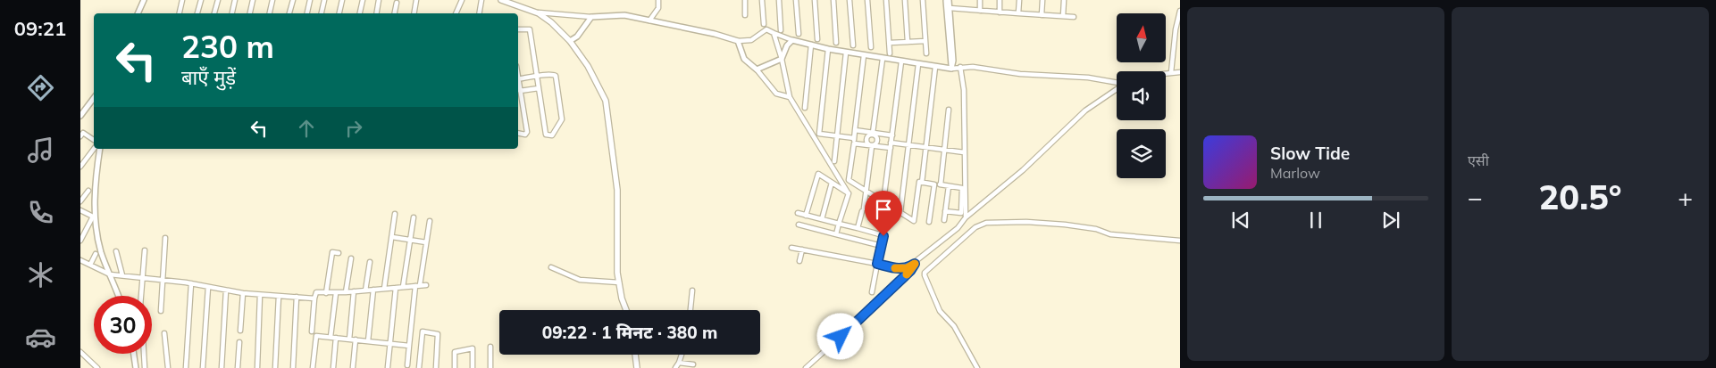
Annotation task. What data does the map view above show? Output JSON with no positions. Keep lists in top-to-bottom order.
{
  "north": "top",
  "page": {
    "tabs": "09:21",
    "tile": "एसी",
    "turn": ["230 m", "बाएँ मुड़ें"],
    "song": ["Slow Tide", "Marlow"],
    "heat": ["−", "20.5°", "+"],
    "limit": "30",
    "trip": "09:22 · 1 मिनट · 380 m"
  }
}
